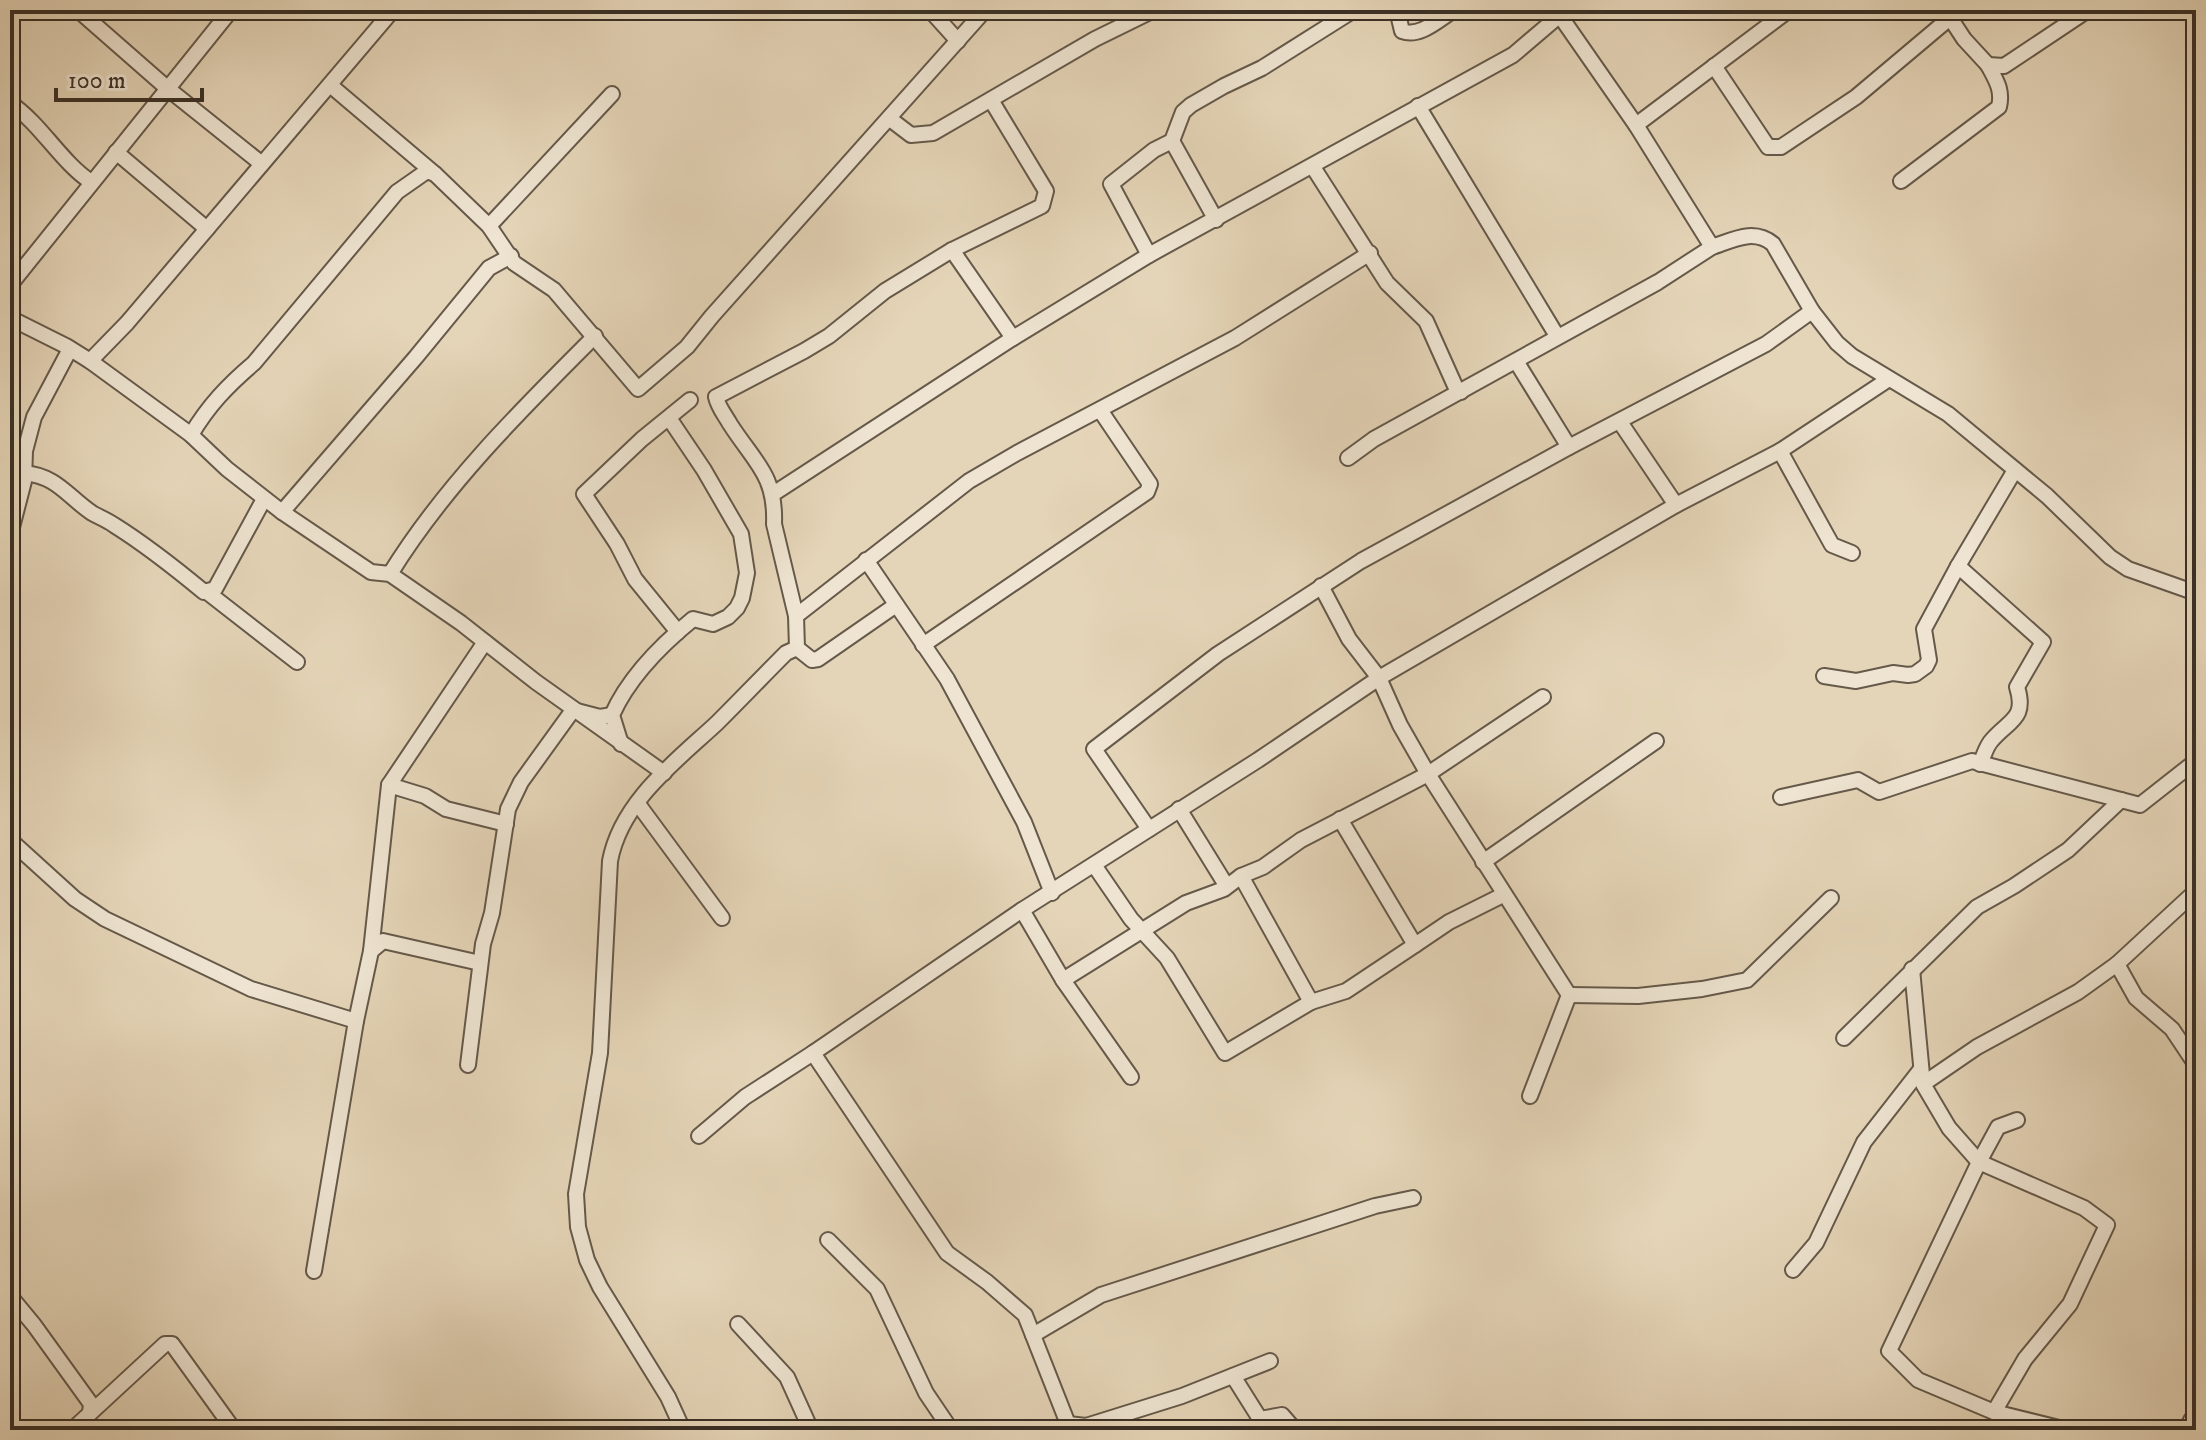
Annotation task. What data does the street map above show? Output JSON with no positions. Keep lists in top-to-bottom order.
{
  "scale_bar": "100 m"
}
